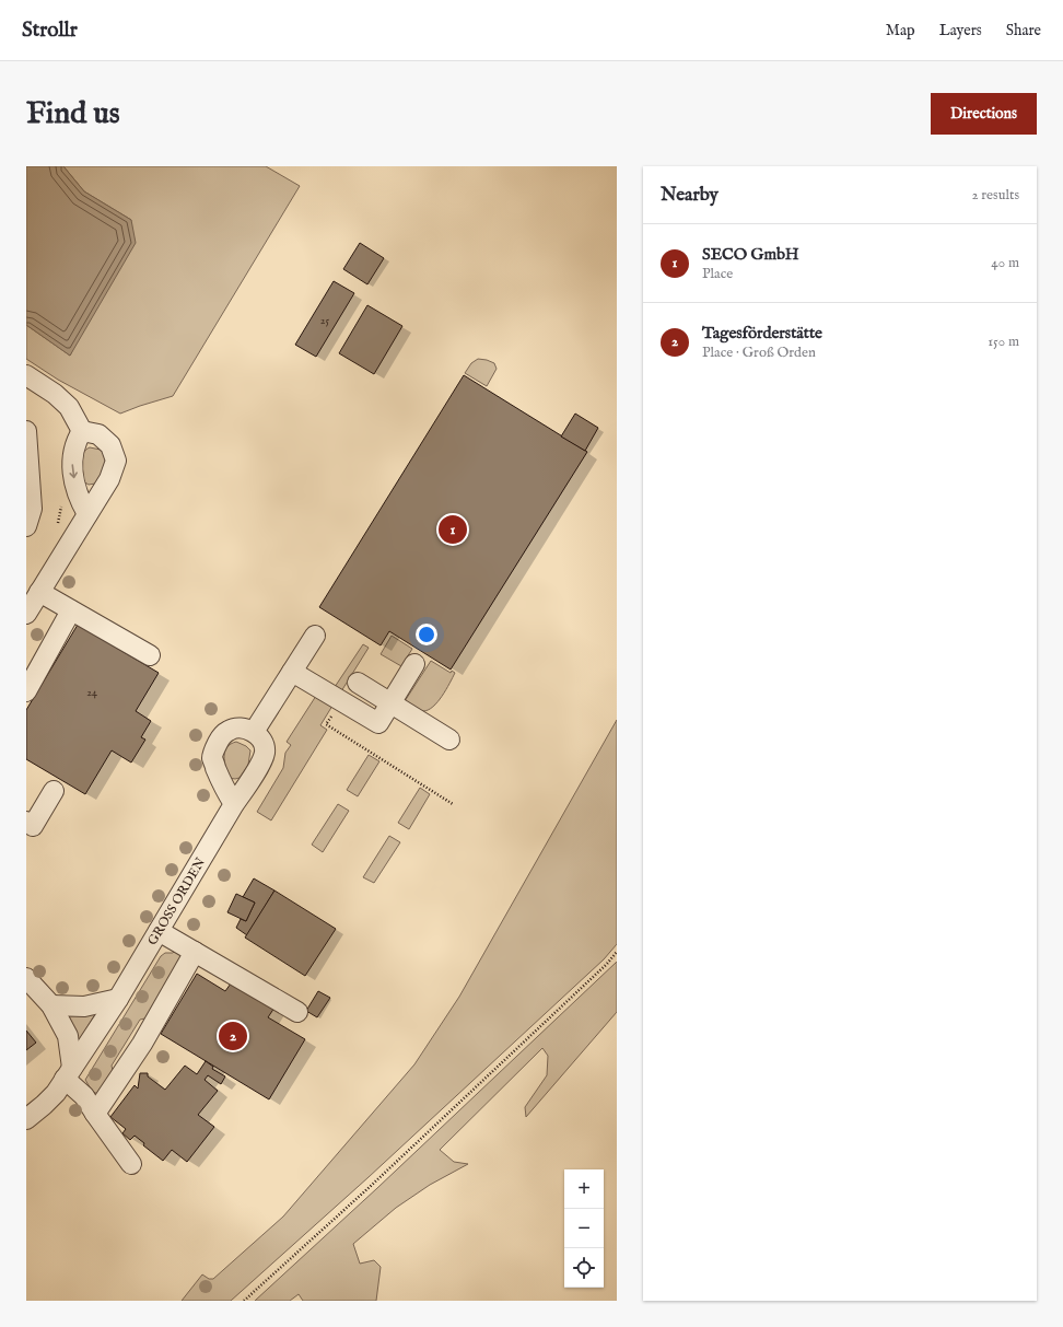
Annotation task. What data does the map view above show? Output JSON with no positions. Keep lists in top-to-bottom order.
{
  "streets": {
    "street": ["GROSS ORDEN"]
  },
  "house_numbers": ["25", "24"],
  "page": {
    "header": "Strollr",
    "nav": ["Map", "Layers", "Share"],
    "buttons": "Directions",
    "title": "Find us",
    "heading": ["Nearby", "2 results"],
    "list": [
      {
        "mark": "1",
        "name": "SECO GmbH",
        "note": "Place",
        "value": "40 m"
      },
      {
        "mark": "2",
        "name": "Tagesförderstätte",
        "note": "Place · Groß Orden",
        "value": "150 m"
      }
    ],
    "pins": ["1", "2"],
    "map_buttons": ["+", "−"]
  }
}
